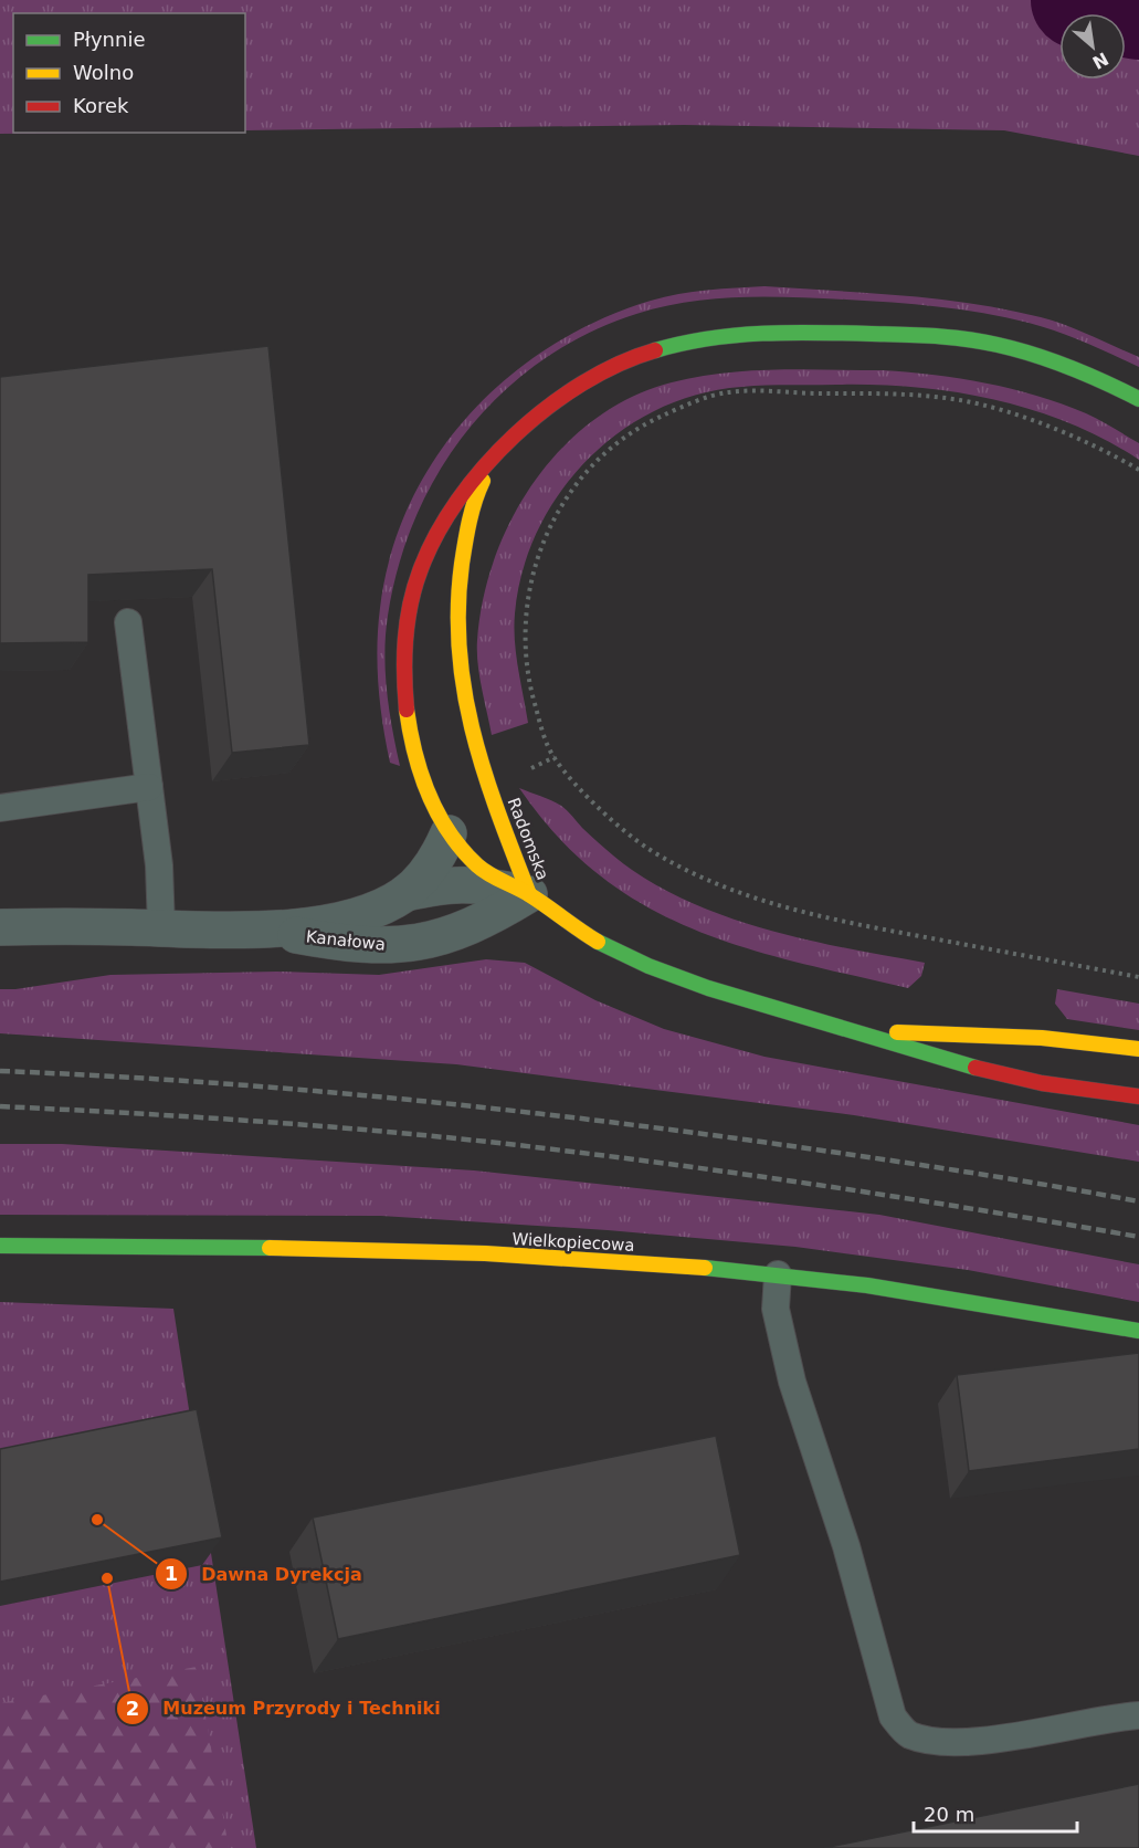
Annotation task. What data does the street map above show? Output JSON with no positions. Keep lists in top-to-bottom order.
{
  "streets": {
    "street": ["Radomska", "Kanałowa", "Wielkopiecowa"]
  },
  "crossings": [
    ["Radomska", "Kanałowa"]
  ],
  "places": ["Dawna Dyrekcja", "Muzeum Przyrody i Techniki"],
  "legend": ["Płynnie", "Wolno", "Korek"],
  "scale_bar": "20 m",
  "north": "bottom right"
}
